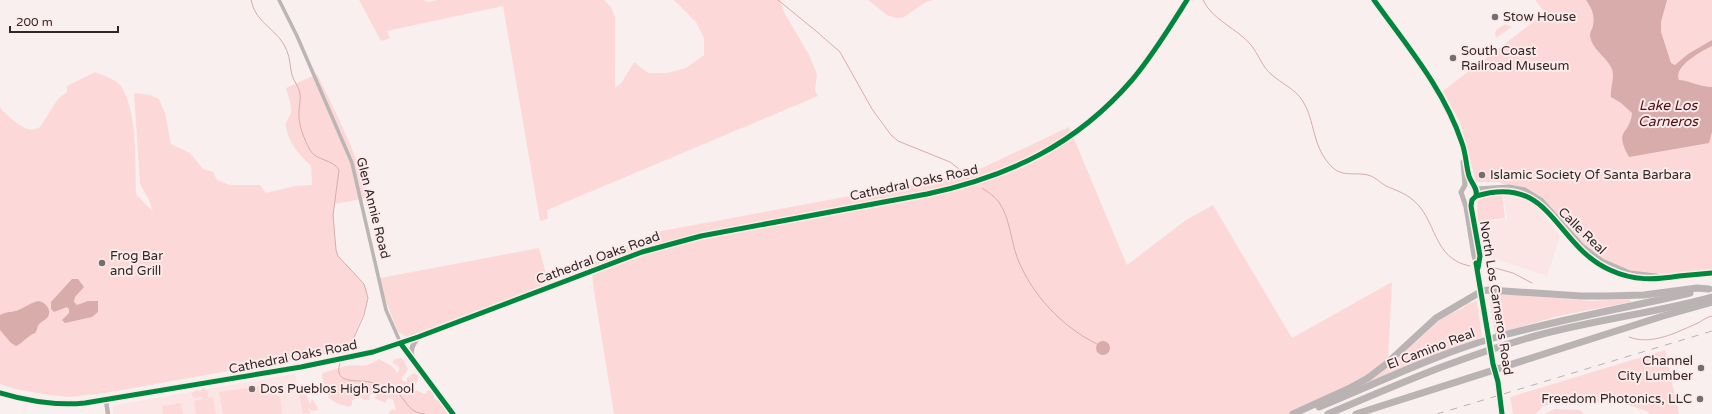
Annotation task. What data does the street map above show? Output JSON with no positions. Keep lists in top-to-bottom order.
{
  "streets": {
    "highway": ["El Camino Real"],
    "main road": [
      "Cathedral Oaks Road",
      "Glen Annie Road",
      "Calle Real",
      "North Los Carneros Road"
    ]
  },
  "crossings": [
    ["Cathedral Oaks Road", "Glen Annie Road"],
    ["Calle Real", "North Los Carneros Road"]
  ],
  "water": ["Lake Los Carneros"],
  "places": [
    "Stow House",
    "South Coast Railroad Museum",
    "Islamic Society Of Santa Barbara",
    "Frog Bar and Grill",
    "Channel City Lumber",
    "Dos Pueblos High School",
    "Freedom Photonics, LLC"
  ],
  "scale_bar": "200 m"
}
